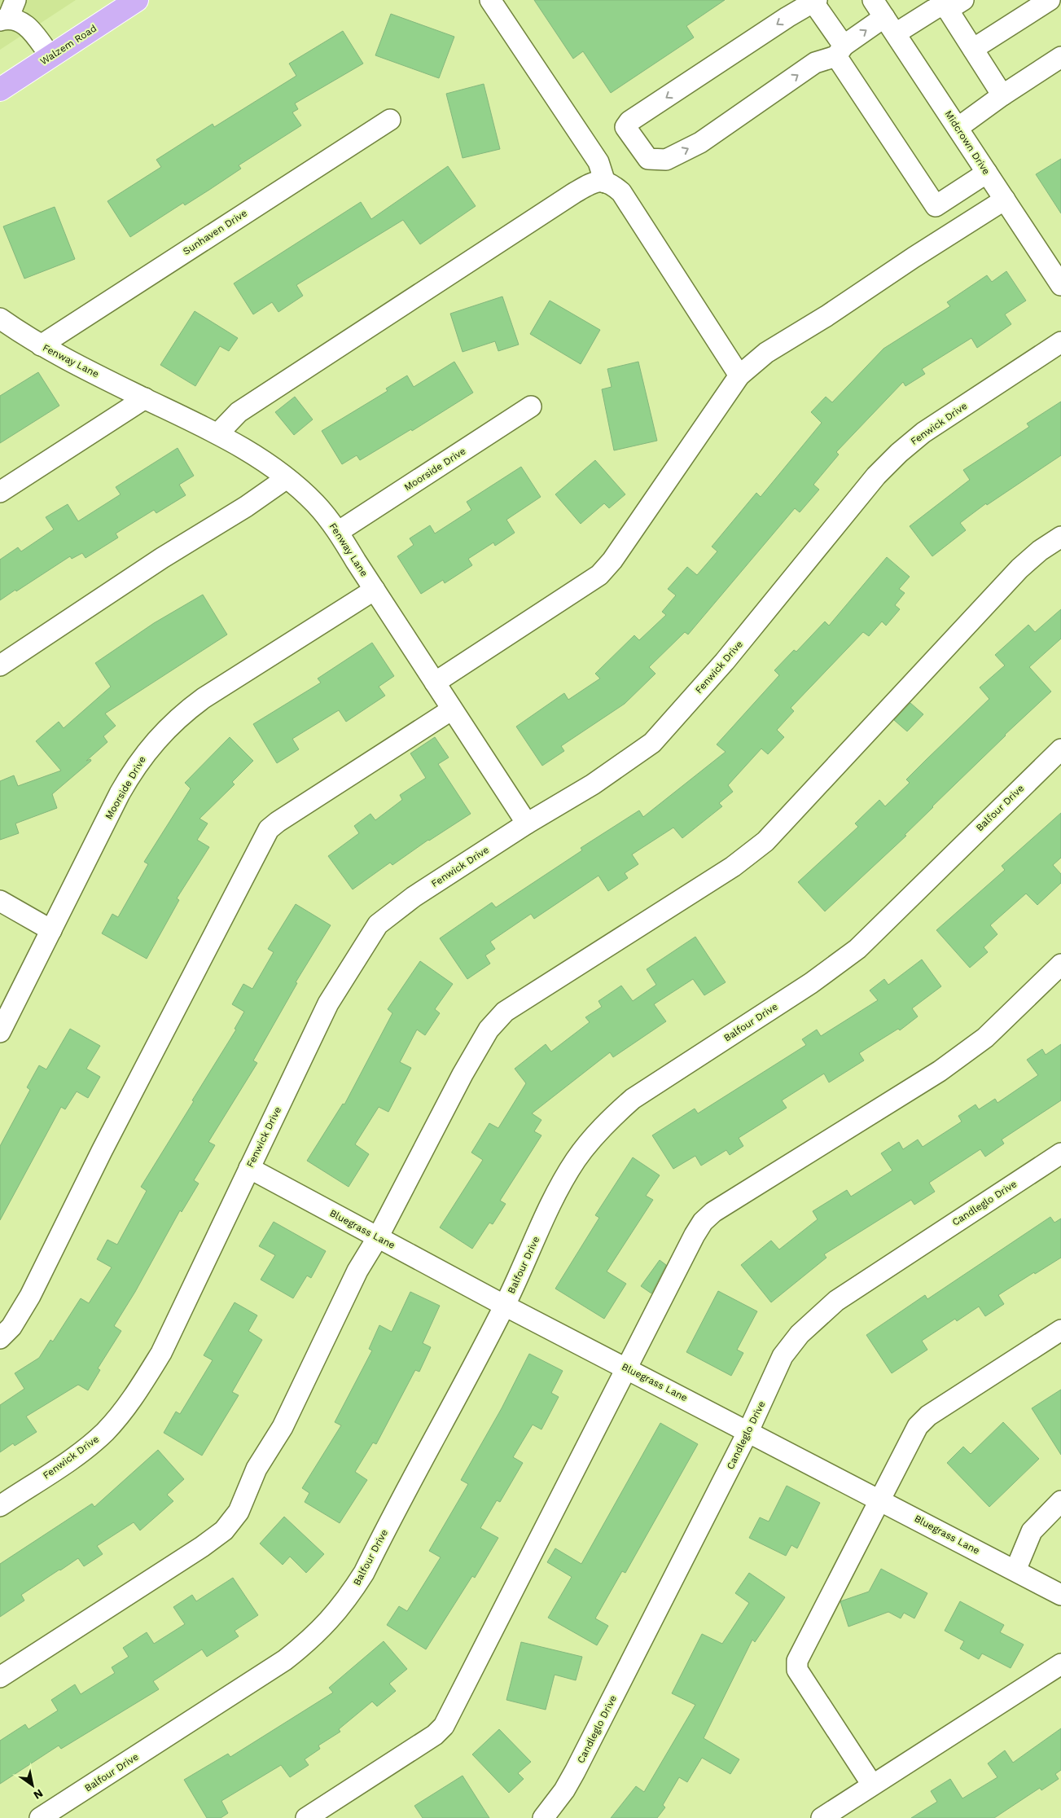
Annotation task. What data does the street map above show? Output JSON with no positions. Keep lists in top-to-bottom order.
{
  "streets": {
    "main road": ["Walzem Road"],
    "street": [
      "Midcrown Drive",
      "Sunhaven Drive",
      "Fenway Lane",
      "Fenwick Drive",
      "Moorside Drive",
      "Balfour Drive",
      "Candleglo Drive",
      "Bluegrass Lane"
    ]
  },
  "crossings": [
    ["Sunhaven Drive", "Fenway Lane"],
    ["Fenway Lane", "Fenwick Drive"],
    ["Fenway Lane", "Moorside Drive"],
    ["Fenwick Drive", "Bluegrass Lane"],
    ["Balfour Drive", "Bluegrass Lane"],
    ["Candleglo Drive", "Bluegrass Lane"]
  ],
  "north": "bottom right"
}
